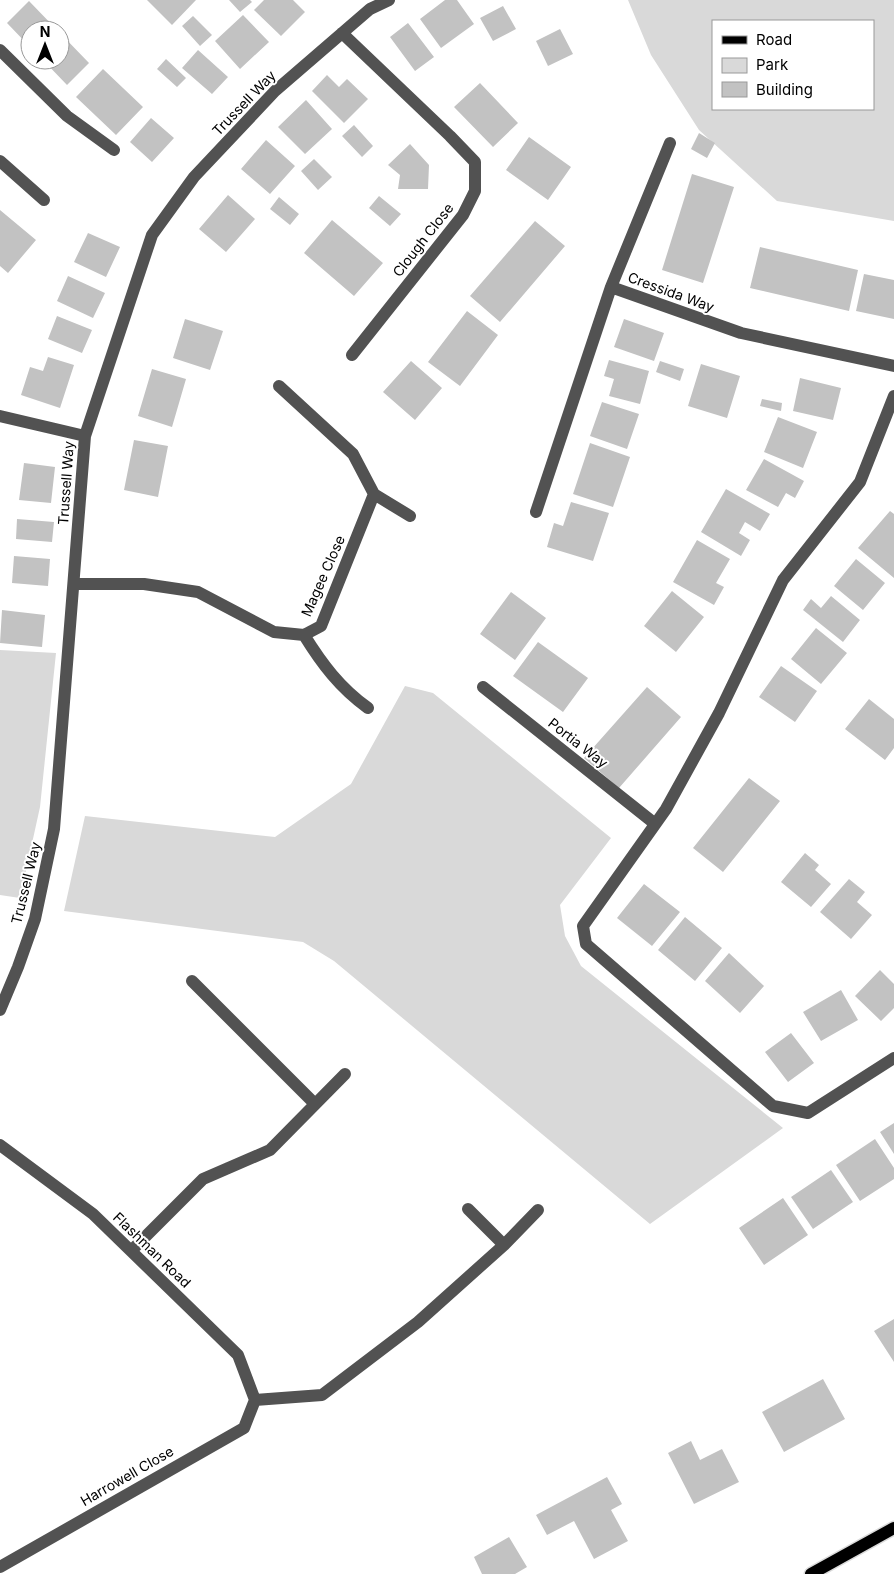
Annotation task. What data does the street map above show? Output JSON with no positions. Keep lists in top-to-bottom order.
{
  "streets": {
    "street": [
      "Trussell Way",
      "Clough Close",
      "Cressida Way",
      "Magee Close",
      "Portia Way",
      "Flashman Road",
      "Harrowell Close"
    ]
  },
  "crossings": [
    ["Trussell Way", "Clough Close"],
    ["Trussell Way", "Magee Close"],
    ["Flashman Road", "Harrowell Close"]
  ],
  "legend": ["Road", "Park", "Building"],
  "north": "top"
}
